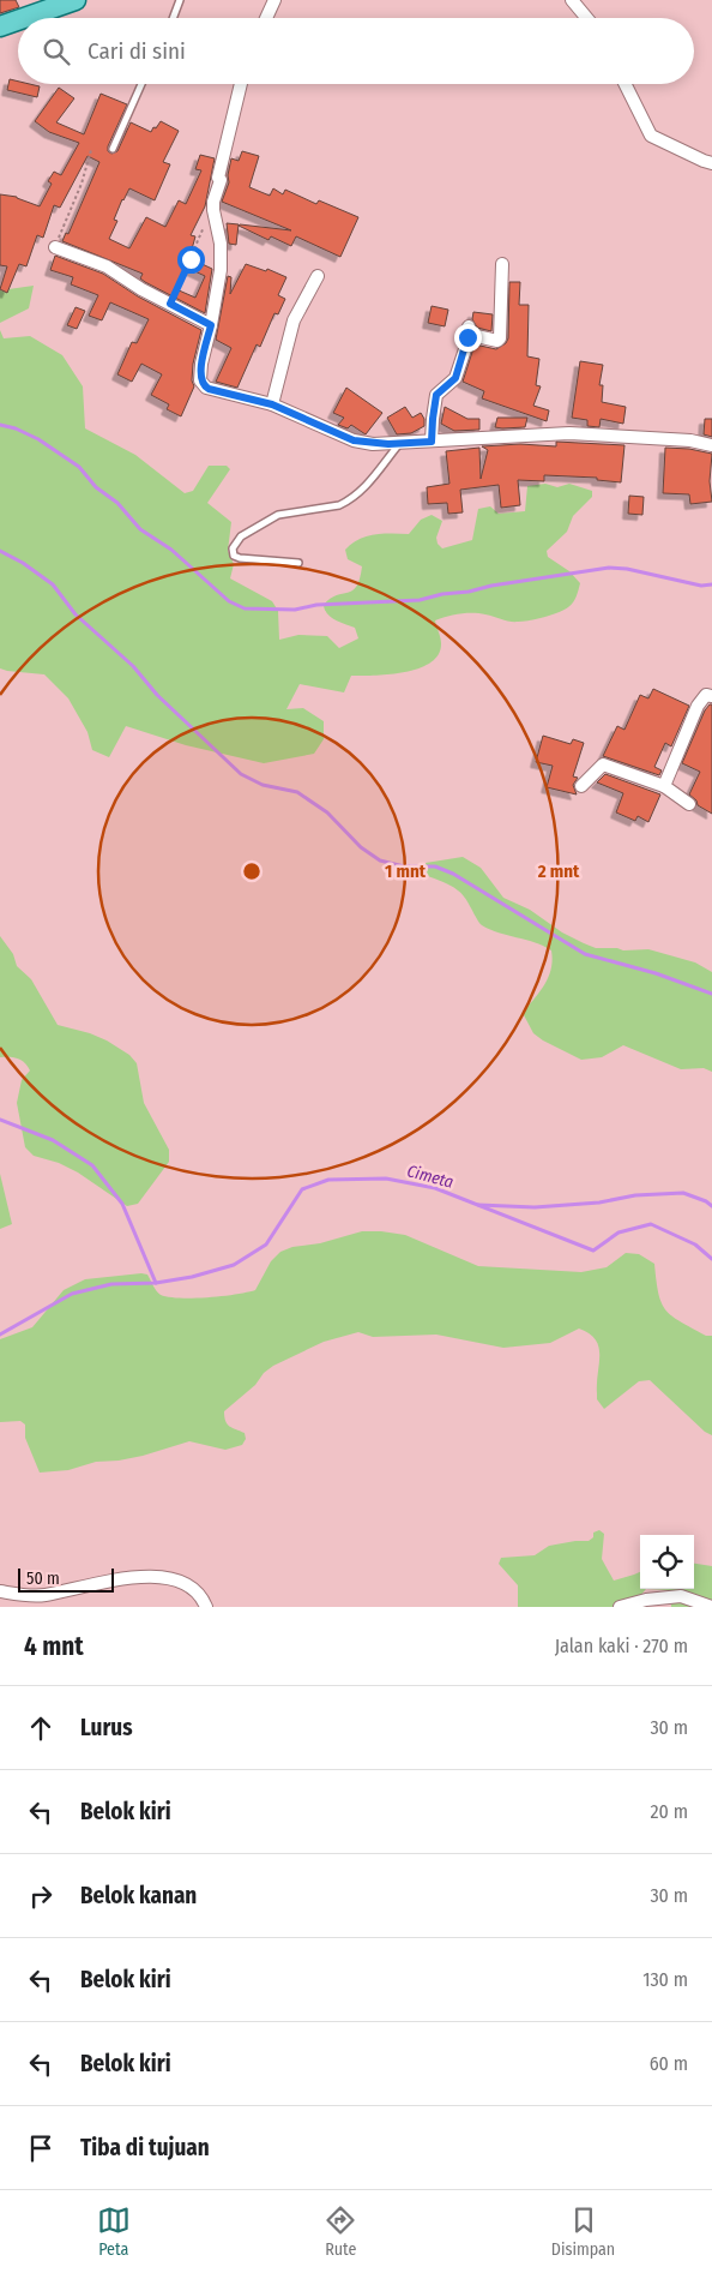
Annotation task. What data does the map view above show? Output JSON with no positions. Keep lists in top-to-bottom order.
{
  "water": ["Cimeta"],
  "scale_bar": "50 m",
  "page": {
    "search": "Cari di sini",
    "scale": "50 m",
    "heading": ["4 mnt", "Jalan kaki · 270 m"],
    "list": [
      ["Lurus", "30 m"],
      ["Belok kiri", "20 m"],
      ["Belok kanan", "30 m"],
      ["Belok kiri", "130 m"],
      ["Belok kiri", "60 m"],
      "Tiba di tujuan"
    ],
    "nav": ["Peta", "Rute", "Disimpan"]
  },
  "rings": ["1 mnt", "2 mnt"]
}
